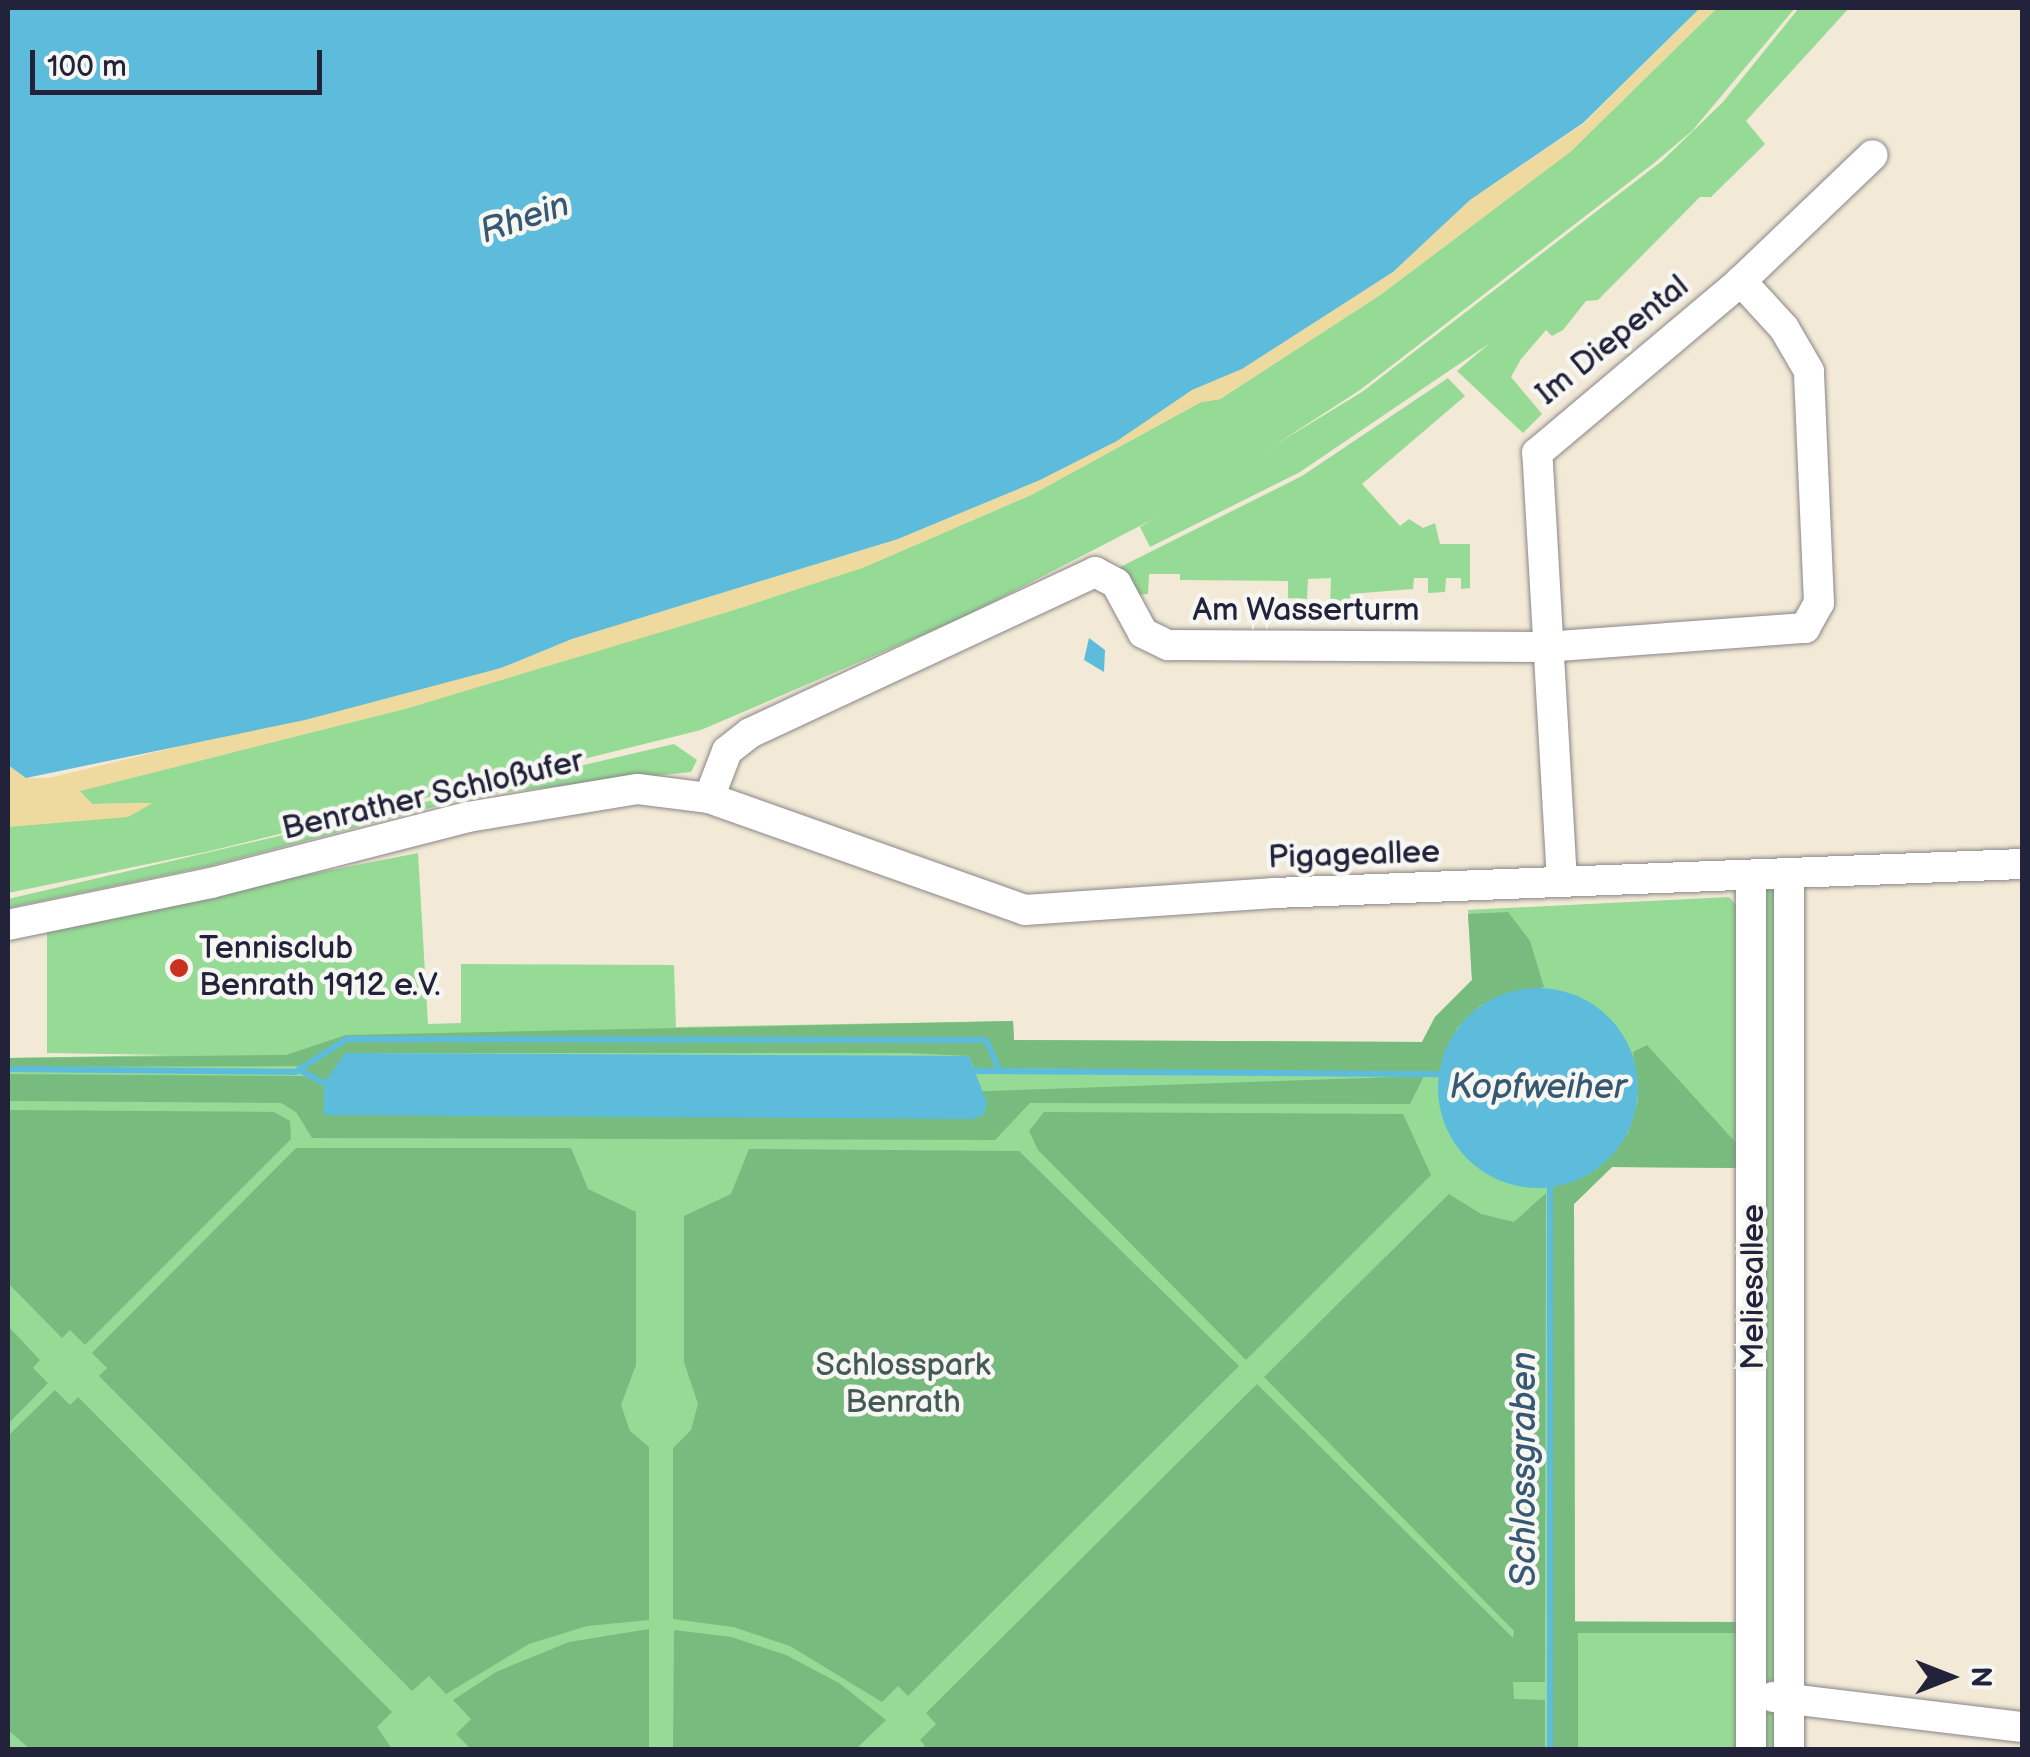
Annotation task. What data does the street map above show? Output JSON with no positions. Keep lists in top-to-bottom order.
{
  "streets": {
    "street": [
      "Im Diepental",
      "Am Wasserturm",
      "Benrather Schloßufer",
      "Pigageallee",
      "Meliesallee"
    ]
  },
  "crossings": [
    ["Im Diepental", "Am Wasserturm"],
    ["Im Diepental", "Pigageallee"],
    ["Am Wasserturm", "Benrather Schloßufer"],
    ["Am Wasserturm", "Pigageallee"],
    ["Benrather Schloßufer", "Pigageallee"],
    ["Pigageallee", "Meliesallee"]
  ],
  "water": ["Rhein", "Kopfweiher", "Schlossgraben"],
  "parks": ["Schlosspark Benrath"],
  "places": ["Tennisclub Benrath 1912 e.V."],
  "scale_bar": "100 m",
  "north": "right"
}
